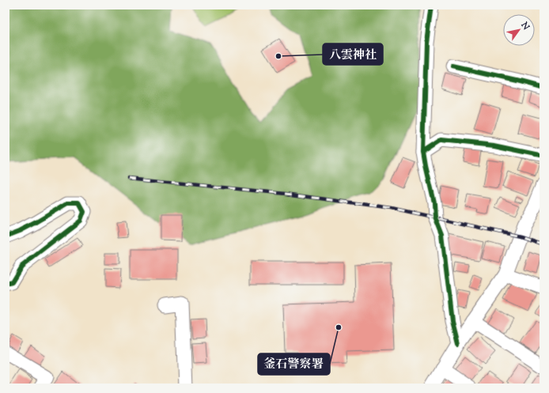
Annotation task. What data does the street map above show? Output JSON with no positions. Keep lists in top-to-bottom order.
{
  "places": ["八雲神社", "釜石警察署"],
  "north": "top right"
}
